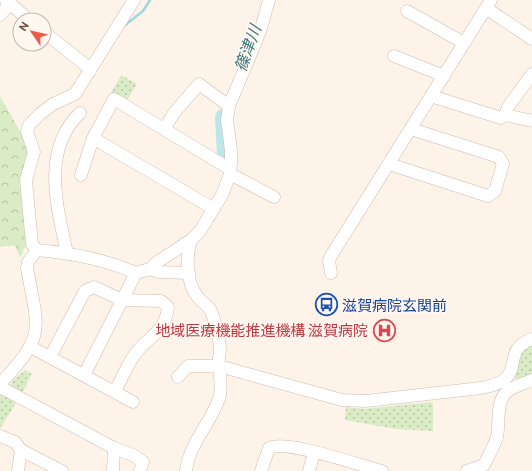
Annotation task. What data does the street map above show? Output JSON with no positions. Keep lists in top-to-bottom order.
{
  "water": ["篠津川"],
  "places": {
    "bus stop": ["滋賀病院玄関前"],
    "hospital": ["地域医療機能推進機構 滋賀病院"]
  },
  "north": "top left"
}
